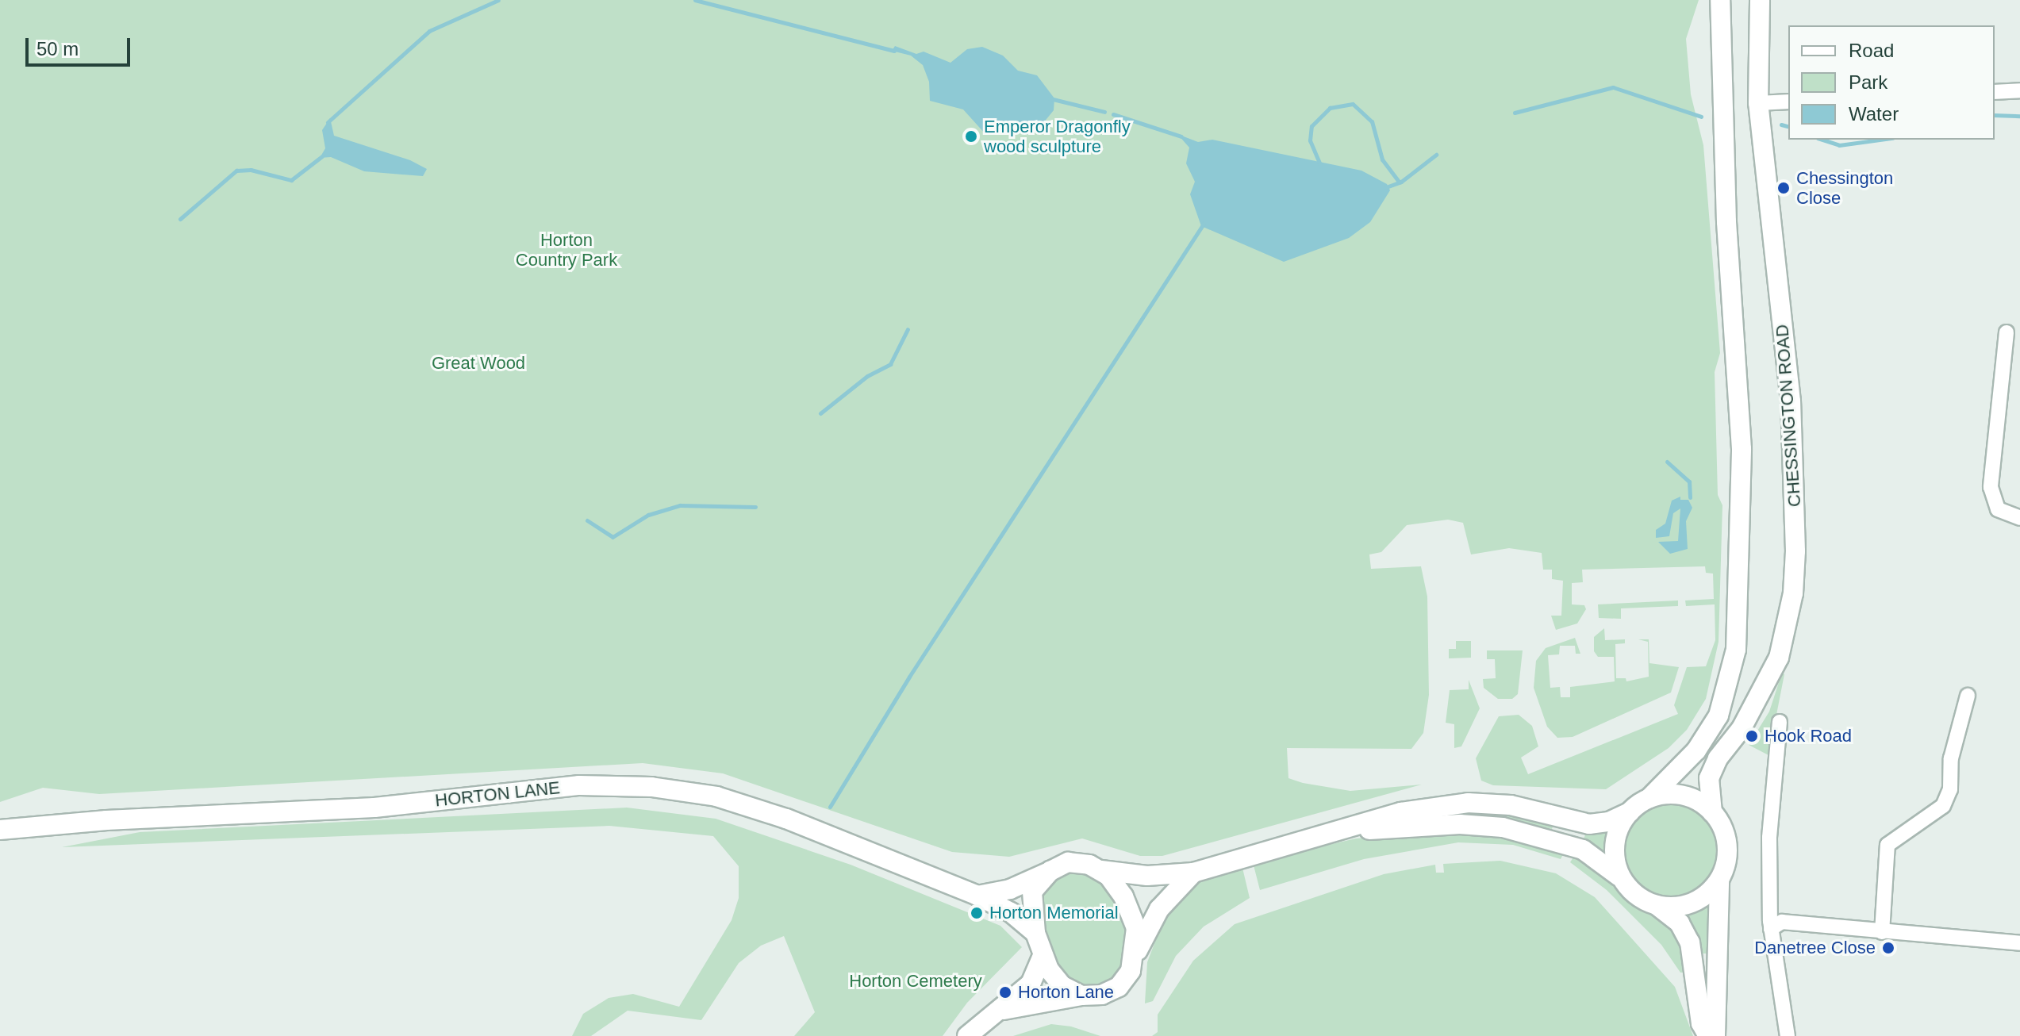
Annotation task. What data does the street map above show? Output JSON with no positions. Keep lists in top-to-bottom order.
{
  "streets": {
    "main road": ["CHESSINGTON ROAD", "HORTON LANE"]
  },
  "parks": ["Horton Country Park", "Great Wood", "Horton Cemetery"],
  "places": [
    "Emperor Dragonfly wood sculpture",
    "Chessington Close",
    "Hook Road",
    "Horton Memorial",
    "Danetree Close",
    "Horton Lane"
  ],
  "legend": ["Road", "Park", "Water"],
  "scale_bar": "50 m"
}
